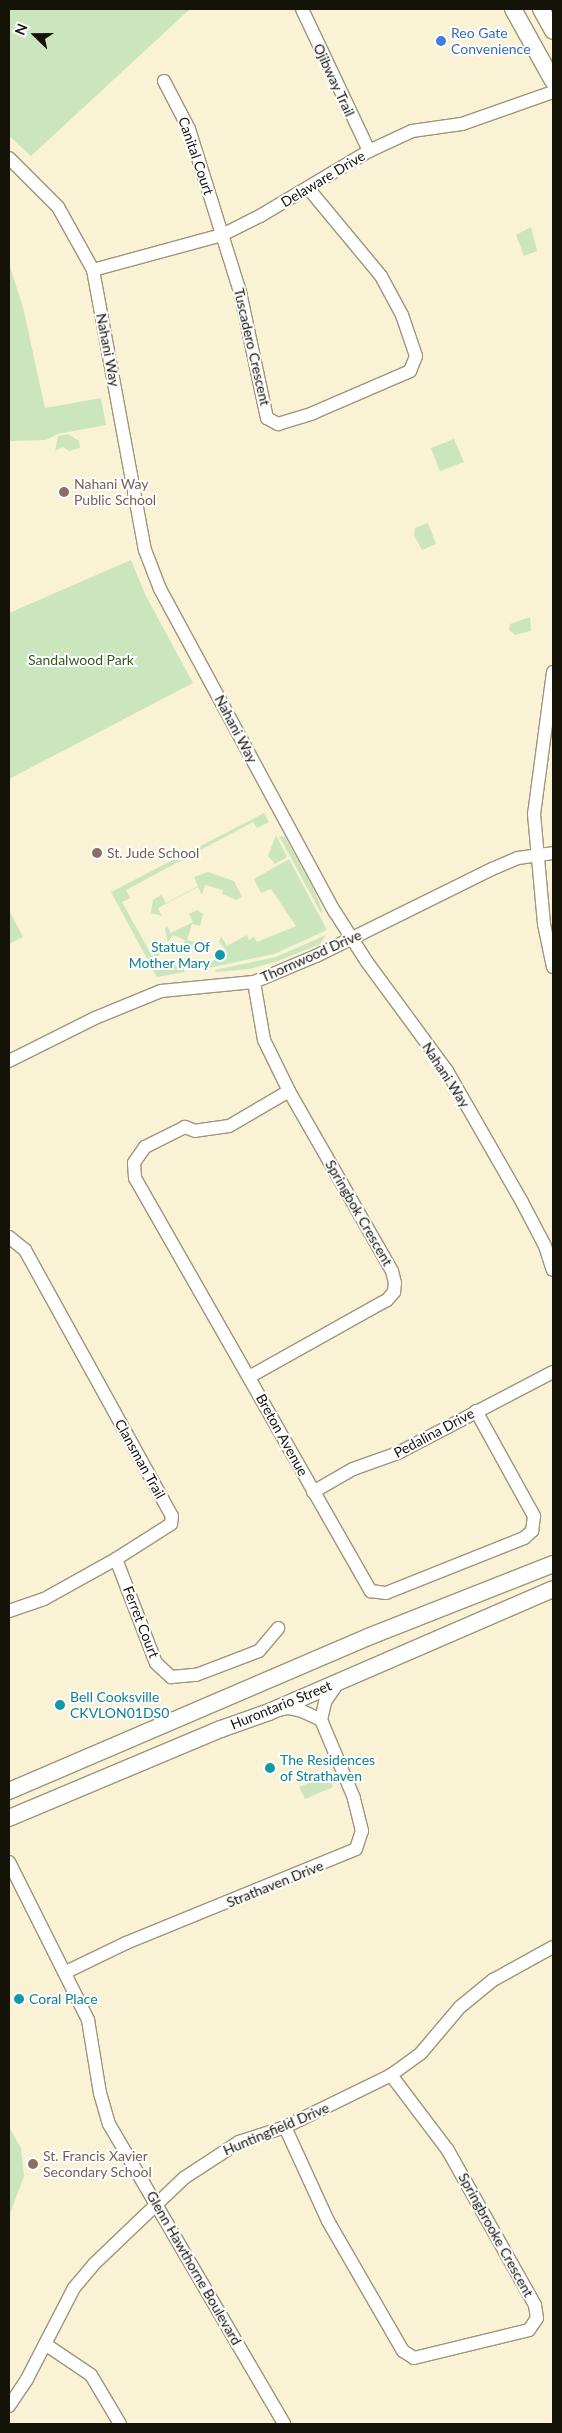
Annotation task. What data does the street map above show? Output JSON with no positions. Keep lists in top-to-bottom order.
{
  "streets": {
    "main road": ["Hurontario Street"],
    "street": [
      "Ojibway Trail",
      "Canital Court",
      "Delaware Drive",
      "Tuscadero Crescent",
      "Nahani Way",
      "Thornwood Drive",
      "Springbok Crescent",
      "Pedalina Drive",
      "Breton Avenue",
      "Clansman Trail",
      "Ferret Court",
      "Strathaven Drive",
      "Huntingfield Drive",
      "Springbrooke Crescent",
      "Glenn Hawthorne Boulevard"
    ]
  },
  "crossings": [
    ["Ojibway Trail", "Delaware Drive"],
    ["Canital Court", "Delaware Drive"],
    ["Canital Court", "Tuscadero Crescent"],
    ["Delaware Drive", "Tuscadero Crescent"],
    ["Delaware Drive", "Nahani Way"],
    ["Nahani Way", "Thornwood Drive"],
    ["Thornwood Drive", "Springbok Crescent"],
    ["Springbok Crescent", "Breton Avenue"],
    ["Pedalina Drive", "Breton Avenue"],
    ["Clansman Trail", "Ferret Court"],
    ["Strathaven Drive", "Glenn Hawthorne Boulevard"],
    ["Huntingfield Drive", "Springbrooke Crescent"],
    ["Huntingfield Drive", "Glenn Hawthorne Boulevard"]
  ],
  "parks": ["Sandalwood Park"],
  "places": [
    "Reo Gate Convenience",
    "Nahani Way Public School",
    "St. Jude School",
    "Statue Of Mother Mary",
    "Bell Cooksville CKVLON01DS0",
    "The Residences of Strathaven",
    "Coral Place",
    "St. Francis Xavier Secondary School"
  ],
  "north": "left"
}
